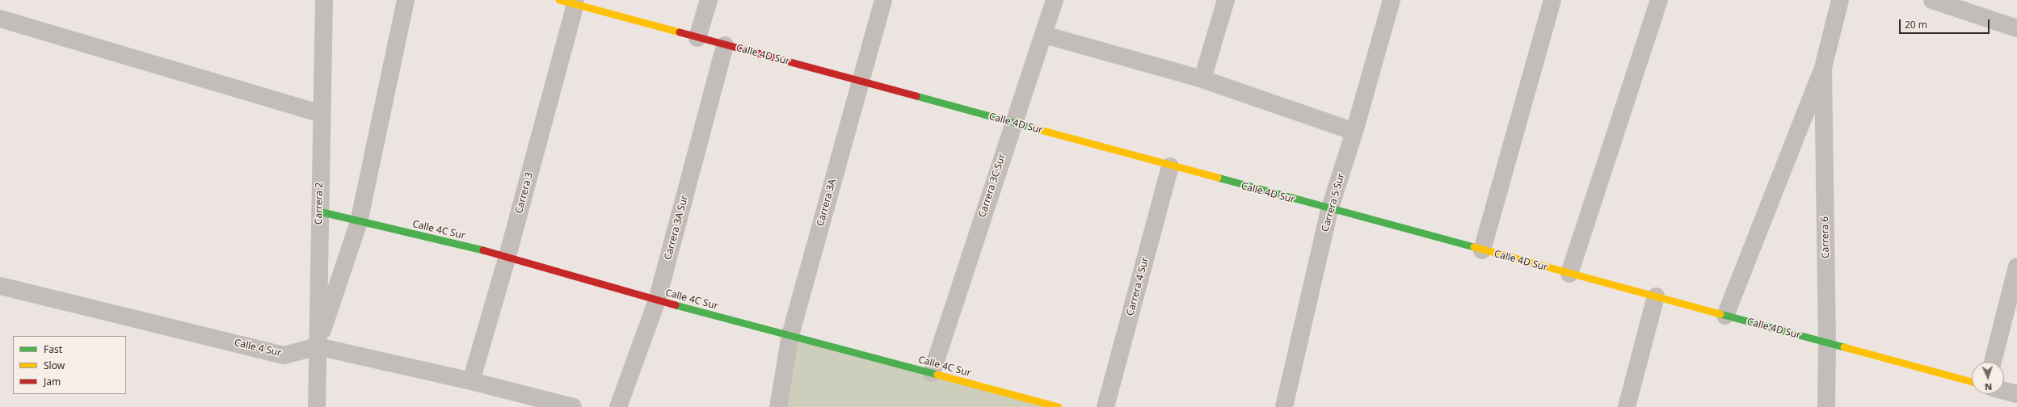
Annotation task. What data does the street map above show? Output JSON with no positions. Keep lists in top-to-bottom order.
{
  "streets": {
    "street": [
      "Calle 4D Sur",
      "Carrera 3C Sur",
      "Carrera 3",
      "Carrera 3A",
      "Carrera 5 Sur",
      "Carrera 2",
      "Carrera 3A Sur",
      "Calle 4C Sur",
      "Carrera 6",
      "Carrera 4 Sur",
      "Calle 4 Sur"
    ]
  },
  "crossings": [
    ["Calle 4D Sur", "Carrera 3C Sur"],
    ["Calle 4D Sur", "Carrera 3"],
    ["Calle 4D Sur", "Carrera 3A"],
    ["Calle 4D Sur", "Carrera 5 Sur"],
    ["Calle 4D Sur", "Carrera 3A Sur"],
    ["Calle 4D Sur", "Carrera 6"],
    ["Calle 4D Sur", "Carrera 4 Sur"],
    ["Carrera 3C Sur", "Calle 4C Sur"],
    ["Carrera 3", "Calle 4C Sur"],
    ["Carrera 3", "Calle 4 Sur"],
    ["Carrera 3A", "Calle 4C Sur"],
    ["Carrera 2", "Calle 4C Sur"],
    ["Carrera 2", "Calle 4 Sur"],
    ["Carrera 3A Sur", "Calle 4C Sur"]
  ],
  "legend": ["Fast", "Slow", "Jam"],
  "scale_bar": "20 m",
  "north": "bottom"
}
